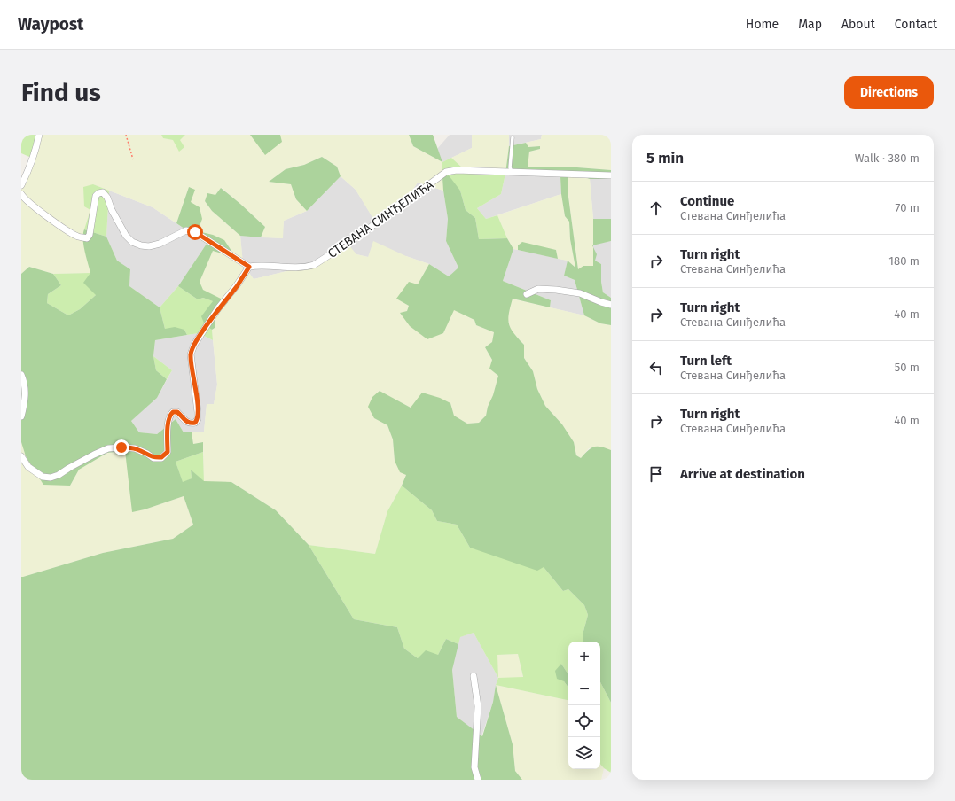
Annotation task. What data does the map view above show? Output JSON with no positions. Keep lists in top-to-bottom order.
{
  "streets": {
    "street": ["СТЕВАНА СИНЂЕЛИЋА"]
  },
  "page": {
    "header": "Waypost",
    "nav": [
      "Home",
      "Map",
      "About",
      "Contact"
    ],
    "buttons": "Directions",
    "title": "Find us",
    "heading": ["5 min", "Walk · 380 m"],
    "list": [
      ["Continue", "Стевана Синђелића", "70 m"],
      ["Turn right", "Стевана Синђелића", "180 m"],
      ["Turn right", "Стевана Синђелића", "40 m"],
      ["Turn left", "Стевана Синђелића", "50 m"],
      ["Turn right", "Стевана Синђелића", "40 m"],
      "Arrive at destination"
    ],
    "map_buttons": ["+", "−"]
  }
}
